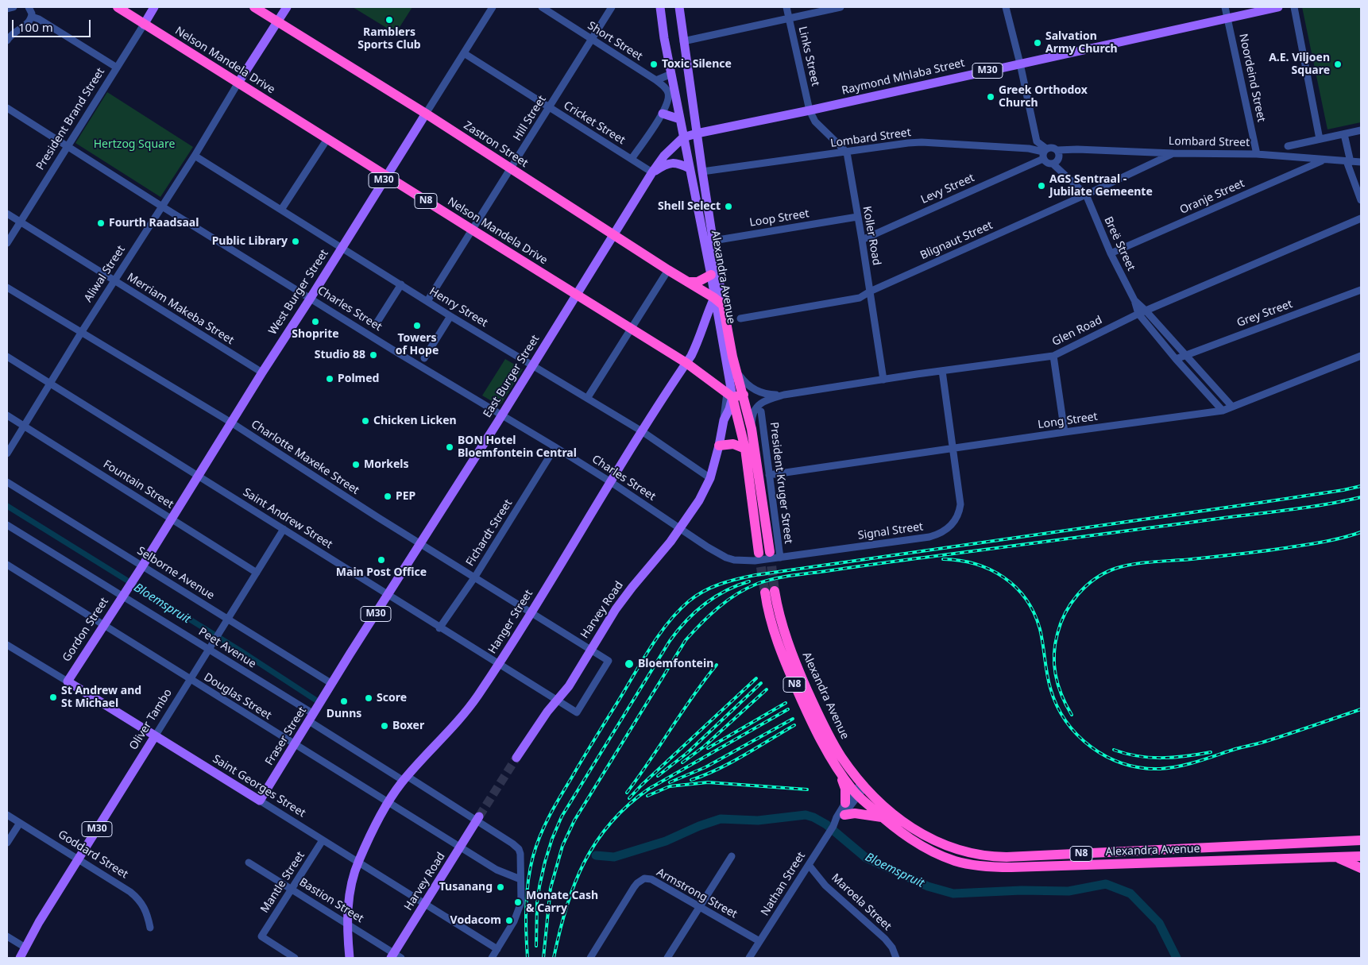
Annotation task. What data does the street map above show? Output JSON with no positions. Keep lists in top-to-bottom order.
{
  "streets": {
    "highway": [
      "Nelson Mandela Drive",
      "Zastron Street",
      "N8",
      "Alexandra Avenue"
    ],
    "main road": [
      "M30",
      "Raymond Mhlaba Street",
      "President Brand Street",
      "Aliwal Street",
      "West Burger Street",
      "East Burger Street",
      "Harvey Road",
      "Hanger Street",
      "Gordon Street",
      "Oliver Tambo",
      "Fraser Street",
      "Saint Georges Street"
    ],
    "street": [
      "Short Street",
      "Links Street",
      "Noordeind Street",
      "Hill Street",
      "Cricket Street",
      "Lombard Street",
      "Levy Street",
      "Oranje Street",
      "Loop Street",
      "Koller Road",
      "Blignaut Street",
      "Breë Street",
      "Henry Street",
      "Merriam Makeba Street",
      "Charles Street",
      "Grey Street",
      "Glen Road",
      "Long Street",
      "Charlotte Maxeke Street",
      "President Kruger Street",
      "Fountain Street",
      "Saint Andrew Street",
      "Signal Street",
      "Fichardt Street",
      "Selborne Avenue",
      "Peet Avenue",
      "Douglas Street",
      "Goddard Street",
      "Mantle Street",
      "Nathan Street",
      "Armstrong Street",
      "Bastion Street",
      "Maroela Street"
    ]
  },
  "crossings": [
    ["Short Street", "Hill Street"],
    ["Links Street", "Raymond Mhlaba Street"],
    ["Nelson Mandela Drive", "Hill Street"],
    ["Nelson Mandela Drive", "President Brand Street"],
    ["Nelson Mandela Drive", "Aliwal Street"],
    ["Nelson Mandela Drive", "Alexandra Avenue"],
    ["Nelson Mandela Drive", "West Burger Street"],
    ["Nelson Mandela Drive", "East Burger Street"],
    ["Nelson Mandela Drive", "Harvey Road"],
    ["Nelson Mandela Drive", "Hanger Street"],
    ["Raymond Mhlaba Street", "Noordeind Street"],
    ["Raymond Mhlaba Street", "Alexandra Avenue"],
    ["Raymond Mhlaba Street", "East Burger Street"],
    ["Noordeind Street", "Lombard Street"],
    ["Hill Street", "Cricket Street"],
    ["Hill Street", "Zastron Street"],
    ["Hill Street", "Henry Street"],
    ["President Brand Street", "Merriam Makeba Street"],
    ["President Brand Street", "Charles Street"],
    ["Cricket Street", "West Burger Street"],
    ["Cricket Street", "East Burger Street"],
    ["Lombard Street", "Levy Street"],
    ["Lombard Street", "Oranje Street"],
    ["Lombard Street", "Koller Road"],
    ["Lombard Street", "Blignaut Street"],
    ["Lombard Street", "Breë Street"],
    ["Lombard Street", "Alexandra Avenue"],
    ["Zastron Street", "Aliwal Street"],
    ["Zastron Street", "Alexandra Avenue"],
    ["Zastron Street", "West Burger Street"],
    ["Zastron Street", "East Burger Street"],
    ["Zastron Street", "Hanger Street"],
    ["Levy Street", "Koller Road"],
    ["Levy Street", "Breë Street"],
    ["Oranje Street", "Breë Street"],
    ["Loop Street", "Koller Road"],
    ["Loop Street", "Alexandra Avenue"],
    ["Koller Road", "Blignaut Street"],
    ["Koller Road", "Glen Road"],
    ["Blignaut Street", "Breë Street"],
    ["Breë Street", "Grey Street"],
    ["Breë Street", "Glen Road"],
    ["Breë Street", "Long Street"],
    ["Aliwal Street", "Henry Street"],
    ["Aliwal Street", "Merriam Makeba Street"],
    ["Aliwal Street", "Charles Street"],
    ["Aliwal Street", "Charlotte Maxeke Street"],
    ["Aliwal Street", "Fountain Street"],
    ["Aliwal Street", "Saint Andrew Street"],
    ["Alexandra Avenue", "Glen Road"],
    ["Alexandra Avenue", "East Burger Street"],
    ["Alexandra Avenue", "Harvey Road"],
    ["Alexandra Avenue", "Hanger Street"],
    ["Alexandra Avenue", "Nathan Street"],
    ["West Burger Street", "Henry Street"],
    ["West Burger Street", "Merriam Makeba Street"],
    ["West Burger Street", "Charles Street"],
    ["West Burger Street", "Charlotte Maxeke Street"],
    ["West Burger Street", "Fountain Street"],
    ["West Burger Street", "Saint Andrew Street"],
    ["West Burger Street", "Selborne Avenue"],
    ["West Burger Street", "Gordon Street"],
    ["West Burger Street", "Peet Avenue"],
    ["Henry Street", "East Burger Street"],
    ["Henry Street", "Harvey Road"],
    ["Henry Street", "Hanger Street"],
    ["Charles Street", "East Burger Street"],
    ["Charles Street", "Signal Street"],
    ["Charles Street", "Fichardt Street"],
    ["Charles Street", "Harvey Road"],
    ["Charles Street", "Hanger Street"],
    ["Glen Road", "Signal Street"],
    ["East Burger Street", "Charlotte Maxeke Street"],
    ["East Burger Street", "Saint Andrew Street"],
    ["East Burger Street", "Selborne Avenue"],
    ["East Burger Street", "Fraser Street"],
    ["Long Street", "President Kruger Street"],
    ["Long Street", "Signal Street"],
    ["Charlotte Maxeke Street", "Saint Andrew Street"],
    ["Charlotte Maxeke Street", "Fichardt Street"],
    ["Charlotte Maxeke Street", "Harvey Road"],
    ["Charlotte Maxeke Street", "Hanger Street"],
    ["President Kruger Street", "Signal Street"],
    ["Fountain Street", "Oliver Tambo"],
    ["Saint Andrew Street", "Fichardt Street"],
    ["Saint Andrew Street", "Harvey Road"],
    ["Saint Andrew Street", "Hanger Street"],
    ["Saint Andrew Street", "Oliver Tambo"],
    ["Signal Street", "Harvey Road"],
    ["Selborne Avenue", "Oliver Tambo"],
    ["Selborne Avenue", "Fraser Street"],
    ["Harvey Road", "Peet Avenue"],
    ["Harvey Road", "Douglas Street"],
    ["Harvey Road", "Saint Georges Street"],
    ["Harvey Road", "Bastion Street"],
    ["Hanger Street", "Peet Avenue"],
    ["Hanger Street", "Douglas Street"],
    ["Hanger Street", "Saint Georges Street"],
    ["Hanger Street", "Bastion Street"],
    ["Gordon Street", "Peet Avenue"],
    ["Gordon Street", "Douglas Street"],
    ["Gordon Street", "Saint Georges Street"],
    ["Peet Avenue", "Douglas Street"],
    ["Peet Avenue", "Oliver Tambo"],
    ["Peet Avenue", "Fraser Street"],
    ["Douglas Street", "Oliver Tambo"],
    ["Douglas Street", "Fraser Street"],
    ["Oliver Tambo", "Saint Georges Street"],
    ["Oliver Tambo", "Goddard Street"],
    ["Fraser Street", "Saint Georges Street"],
    ["Saint Georges Street", "Mantle Street"],
    ["Mantle Street", "Bastion Street"],
    ["Nathan Street", "Armstrong Street"],
    ["Nathan Street", "Maroela Street"]
  ],
  "water": ["Bloemspruit"],
  "parks": ["Hertzog Square"],
  "places": [
    "Ramblers Sports Club",
    "Salvation Army Church",
    "Toxic Silence",
    "A.E. Viljoen Square",
    "Greek Orthodox Church",
    "AGS Sentraal - Jubilate Gemeente",
    "Shell Select",
    "Fourth Raadsaal",
    "Public Library",
    "Shoprite",
    "Towers of Hope",
    "Studio 88",
    "Polmed",
    "Chicken Licken",
    "BON Hotel Bloemfontein Central",
    "Morkels",
    "PEP",
    "Main Post Office",
    "Bloemfontein",
    "St Andrew and St Michael",
    "Score",
    "Dunns",
    "Boxer",
    "Tusanang",
    "Monate Cash & Carry",
    "Vodacom"
  ],
  "scale_bar": "100 m"
}
